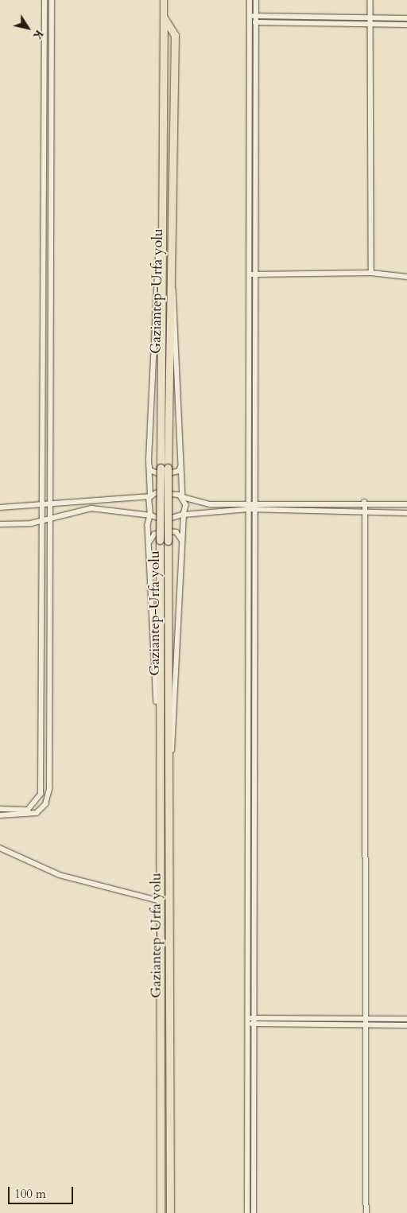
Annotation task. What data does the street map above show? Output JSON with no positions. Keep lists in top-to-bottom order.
{
  "streets": {
    "highway": ["Gaziantep-Urfa yolu"]
  },
  "scale_bar": "100 m",
  "north": "bottom right"
}
